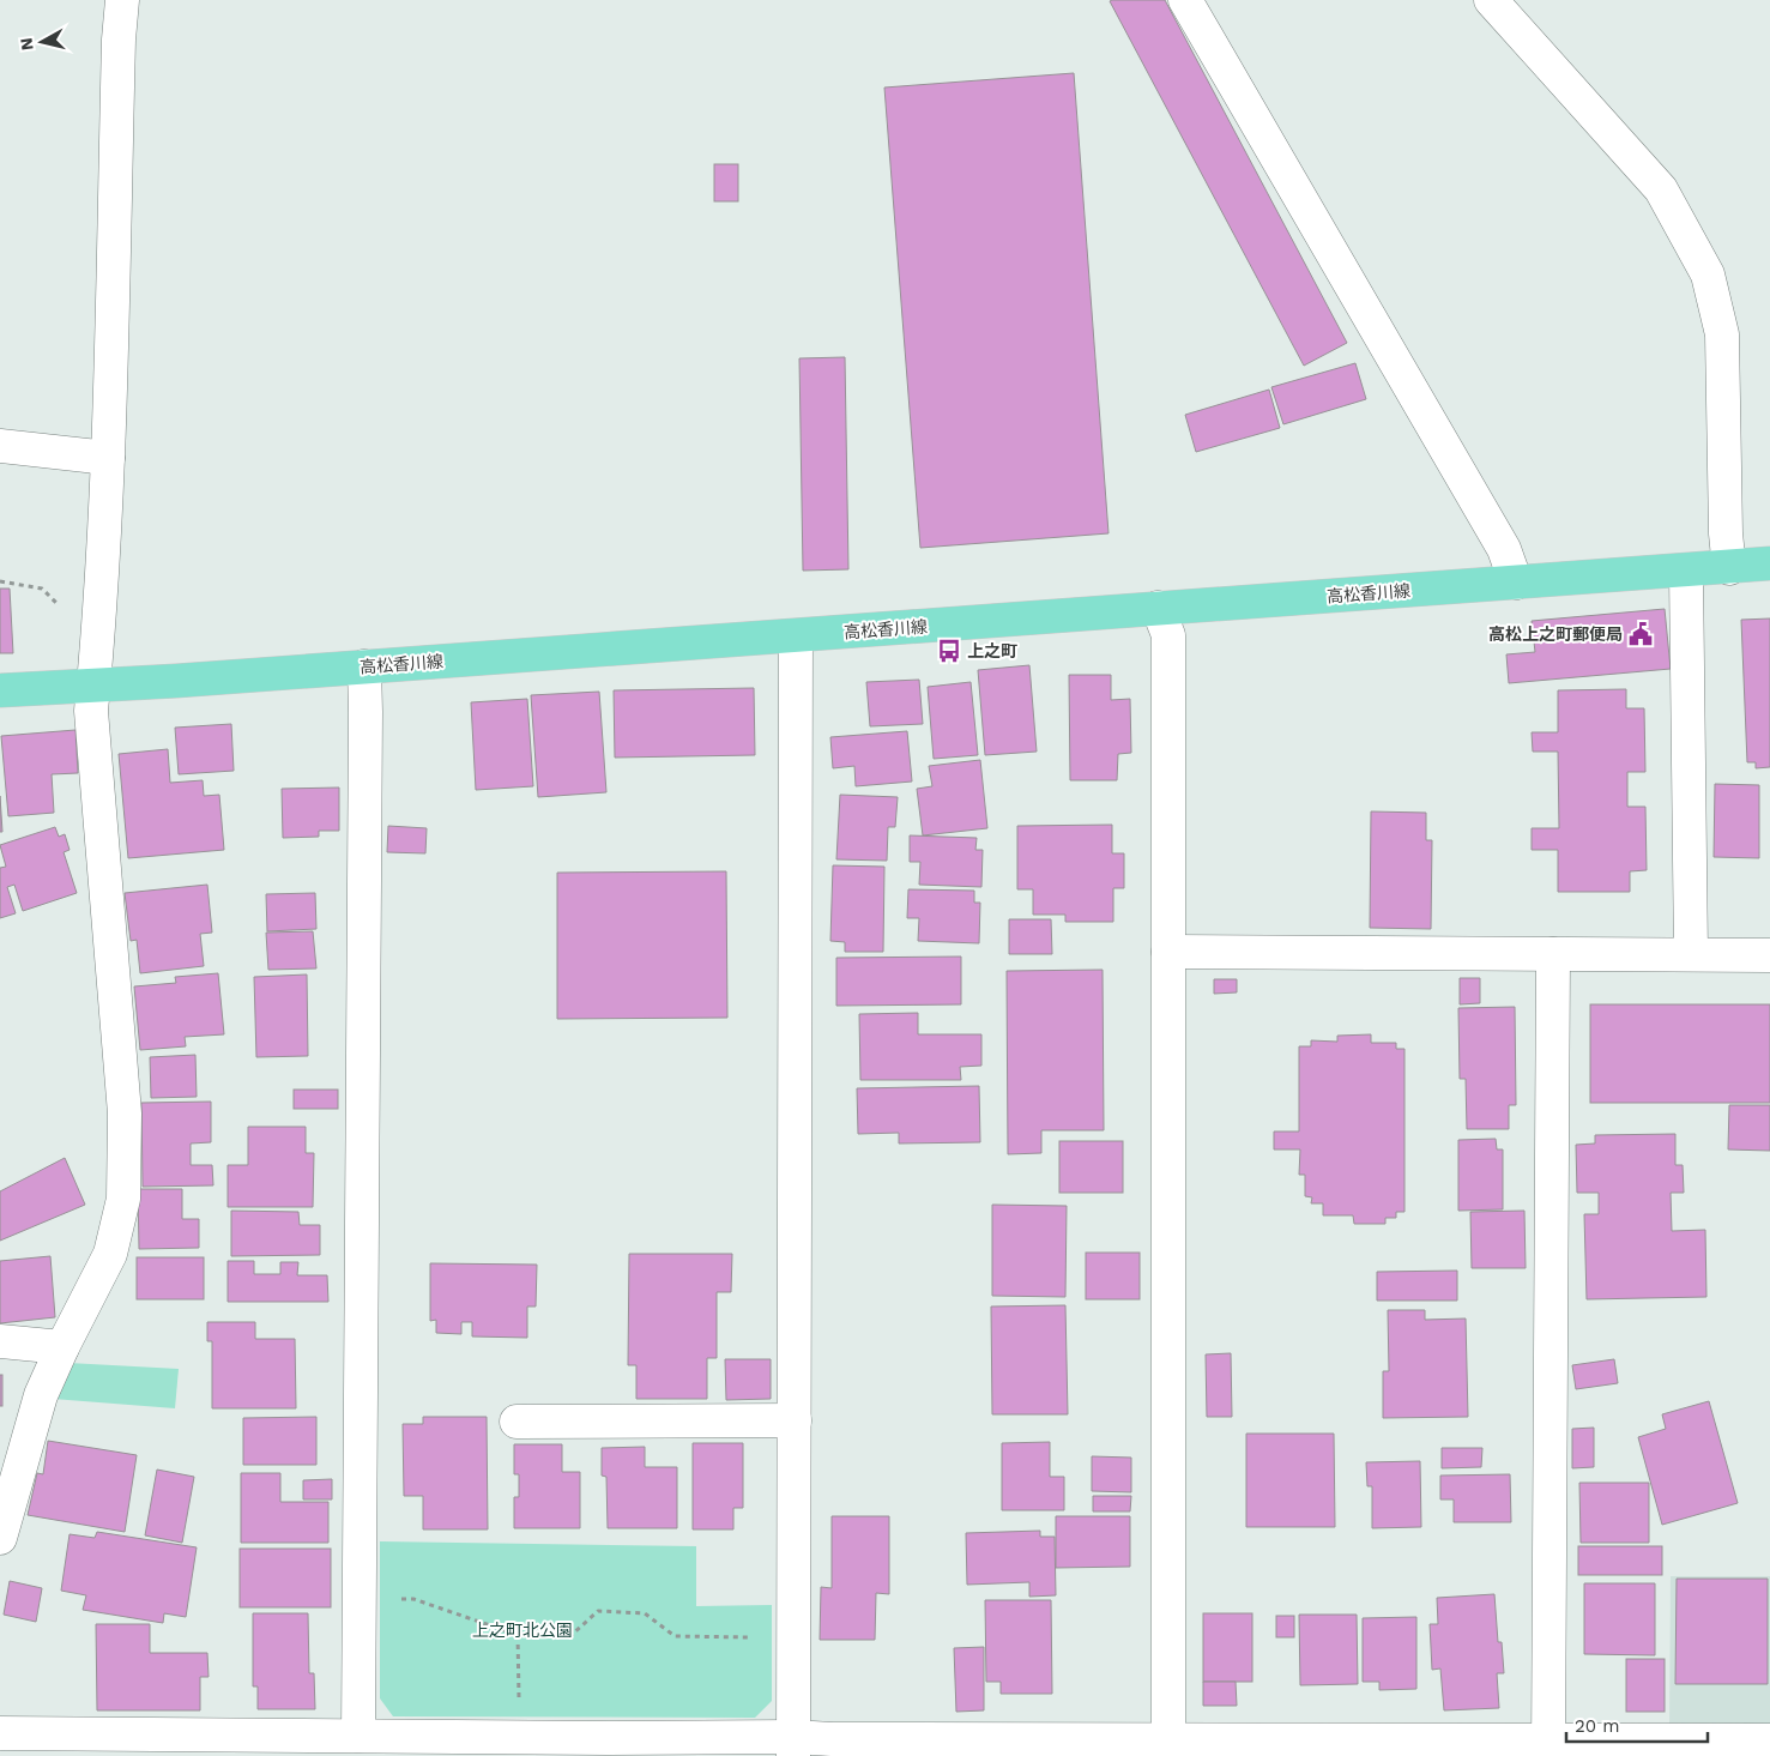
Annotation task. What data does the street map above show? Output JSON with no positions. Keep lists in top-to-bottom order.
{
  "streets": {
    "main road": ["高松香川線"]
  },
  "parks": ["上之町北公園"],
  "places": {
    "public building": ["高松上之町郵便局"],
    "bus stop": ["上之町"]
  },
  "scale_bar": "20 m",
  "north": "left"
}
